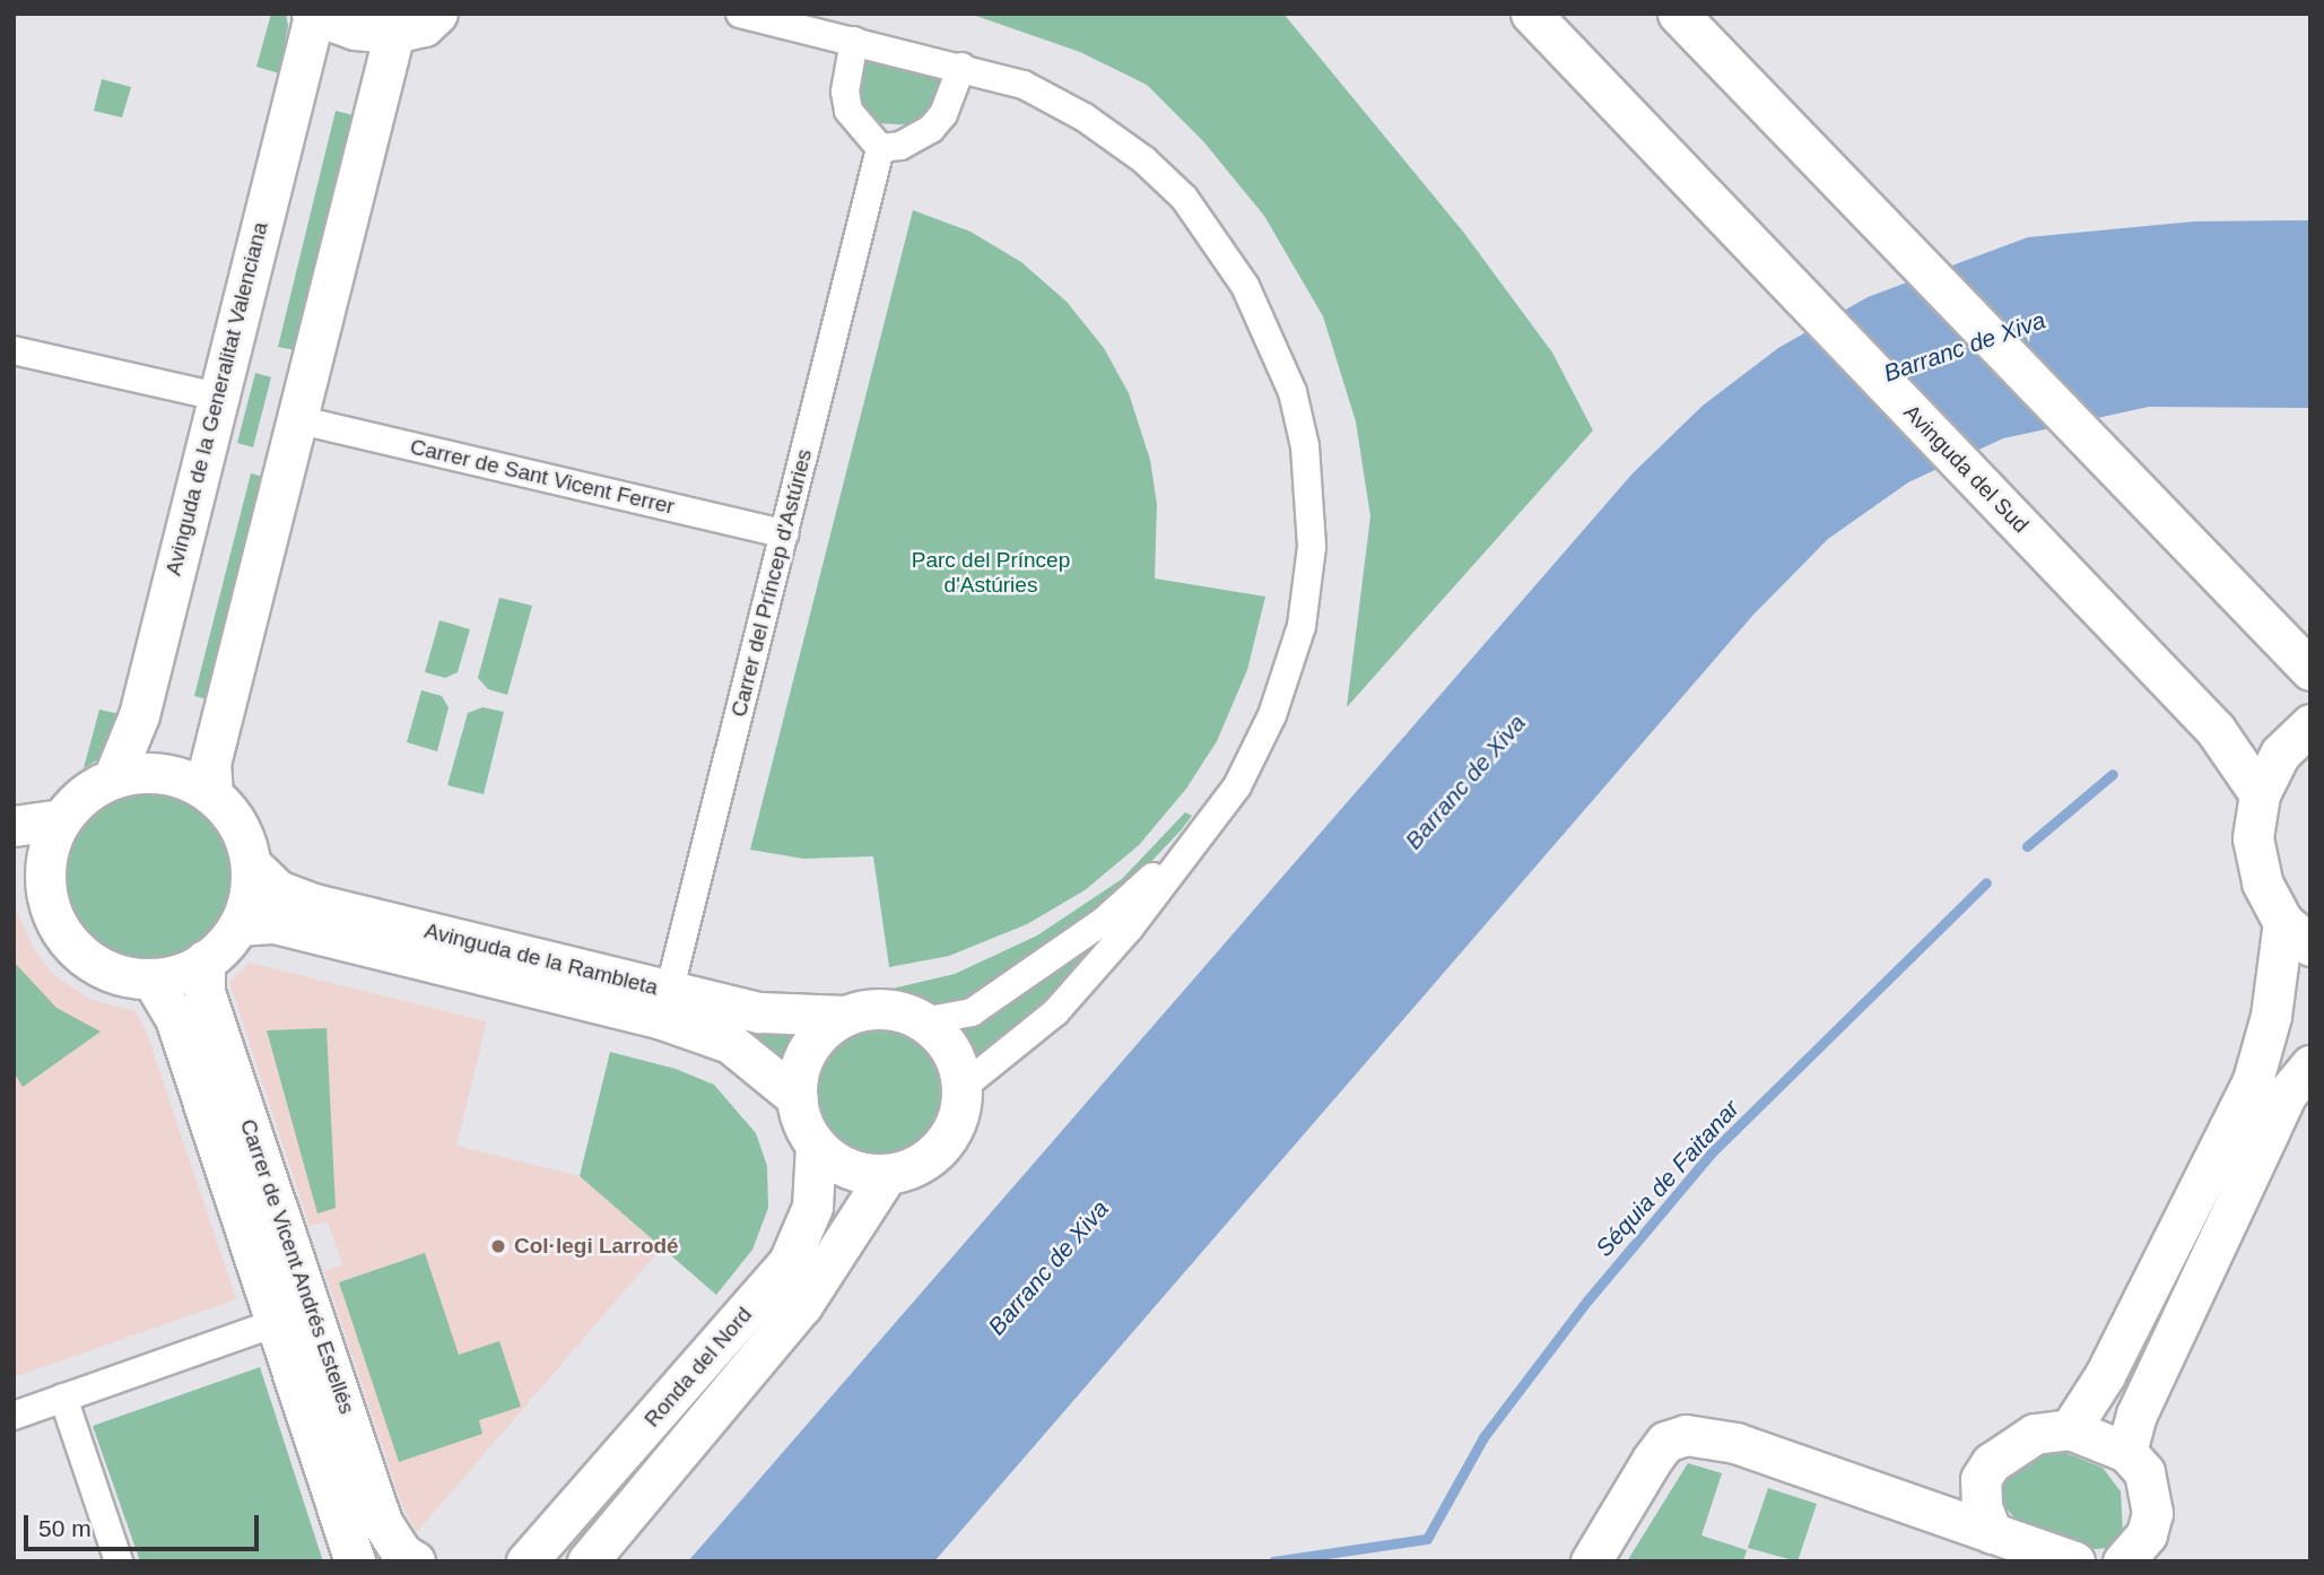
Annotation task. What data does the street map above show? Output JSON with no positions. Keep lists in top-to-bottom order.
{
  "streets": {
    "street": [
      "Avinguda de la Generalitat Valenciana",
      "Avinguda del Sud",
      "Carrer de Sant Vicent Ferrer",
      "Carrer del Príncep d'Astúries",
      "Avinguda de la Rambleta",
      "Carrer de Vicent Andrés Estellés",
      "Ronda del Nord"
    ]
  },
  "crossings": [
    ["Avinguda de la Generalitat Valenciana", "Avinguda de la Rambleta"],
    ["Avinguda de la Generalitat Valenciana", "Carrer de Vicent Andrés Estellés"],
    ["Carrer de Sant Vicent Ferrer", "Carrer del Príncep d'Astúries"],
    ["Carrer del Príncep d'Astúries", "Avinguda de la Rambleta"],
    ["Avinguda de la Rambleta", "Carrer de Vicent Andrés Estellés"],
    ["Avinguda de la Rambleta", "Ronda del Nord"]
  ],
  "water": ["Barranc de Xiva", "Séquia de Faitanar"],
  "parks": ["Parc del Príncep d'Astúries"],
  "places": ["Col·legi Larrodé"],
  "scale_bar": "50 m"
}
